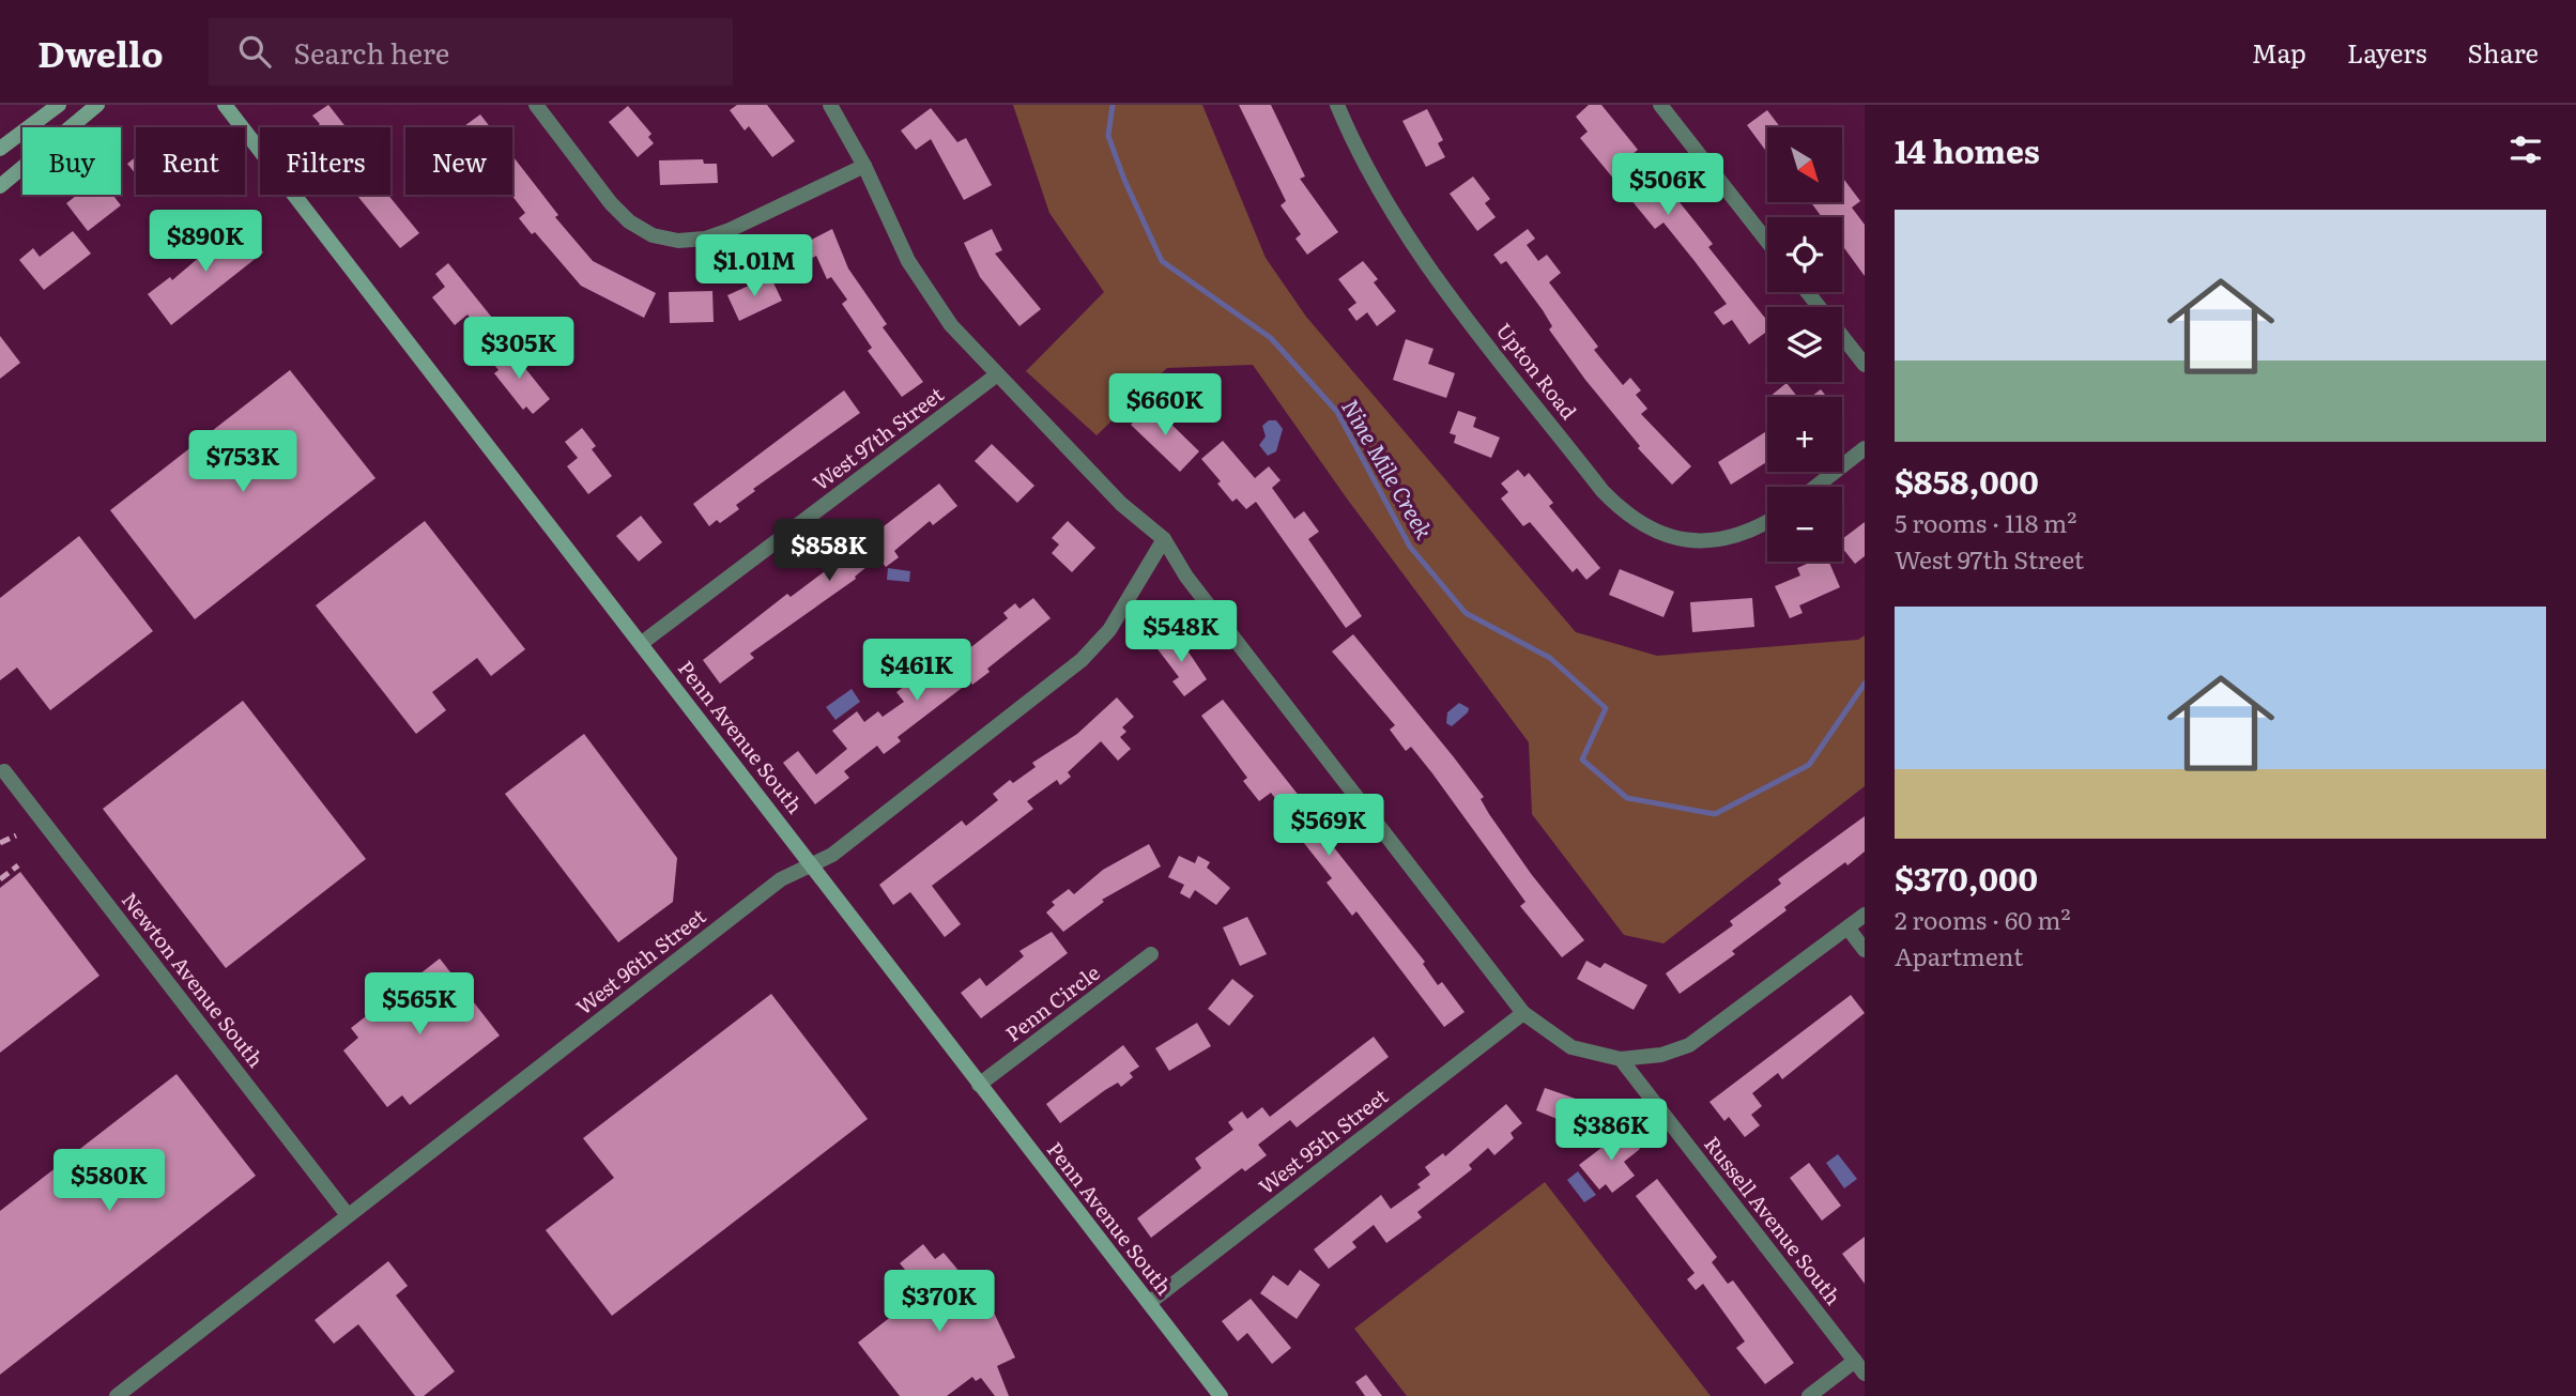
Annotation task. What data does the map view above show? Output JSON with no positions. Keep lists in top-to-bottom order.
{
  "streets": {
    "main road": ["Penn Avenue South"],
    "street": [
      "Upton Road",
      "West 97th Street",
      "West 96th Street",
      "Newton Avenue South",
      "Penn Circle",
      "West 95th Street",
      "Russell Avenue South"
    ]
  },
  "crossings": [
    ["West 97th Street", "Penn Avenue South"],
    ["Penn Avenue South", "West 96th Street"],
    ["Penn Avenue South", "Penn Circle"],
    ["Penn Avenue South", "West 95th Street"],
    ["West 96th Street", "Newton Avenue South"]
  ],
  "water": ["Nine Mile Creek"],
  "north": "bottom right",
  "page": {
    "header": "Dwello",
    "search": "Search here",
    "nav": ["Map", "Layers", "Share"],
    "heading": "14 homes",
    "map_buttons": ["+", "−"],
    "chip": [
      "Buy",
      "Rent",
      "Filters",
      "New"
    ],
    "price": [
      "$506K",
      "$890K",
      "$1.01M",
      "$305K",
      "$660K",
      "$753K",
      "$858K",
      "$548K",
      "$461K",
      "$569K",
      "$565K",
      "$386K",
      "$580K",
      "$370K"
    ],
    "list": [
      {
        "name": "$858,000",
        "note": "5 rooms · 118 m² · West 97th Street"
      },
      {
        "name": "$370,000",
        "note": "2 rooms · 60 m² · Apartment"
      }
    ]
  }
}
